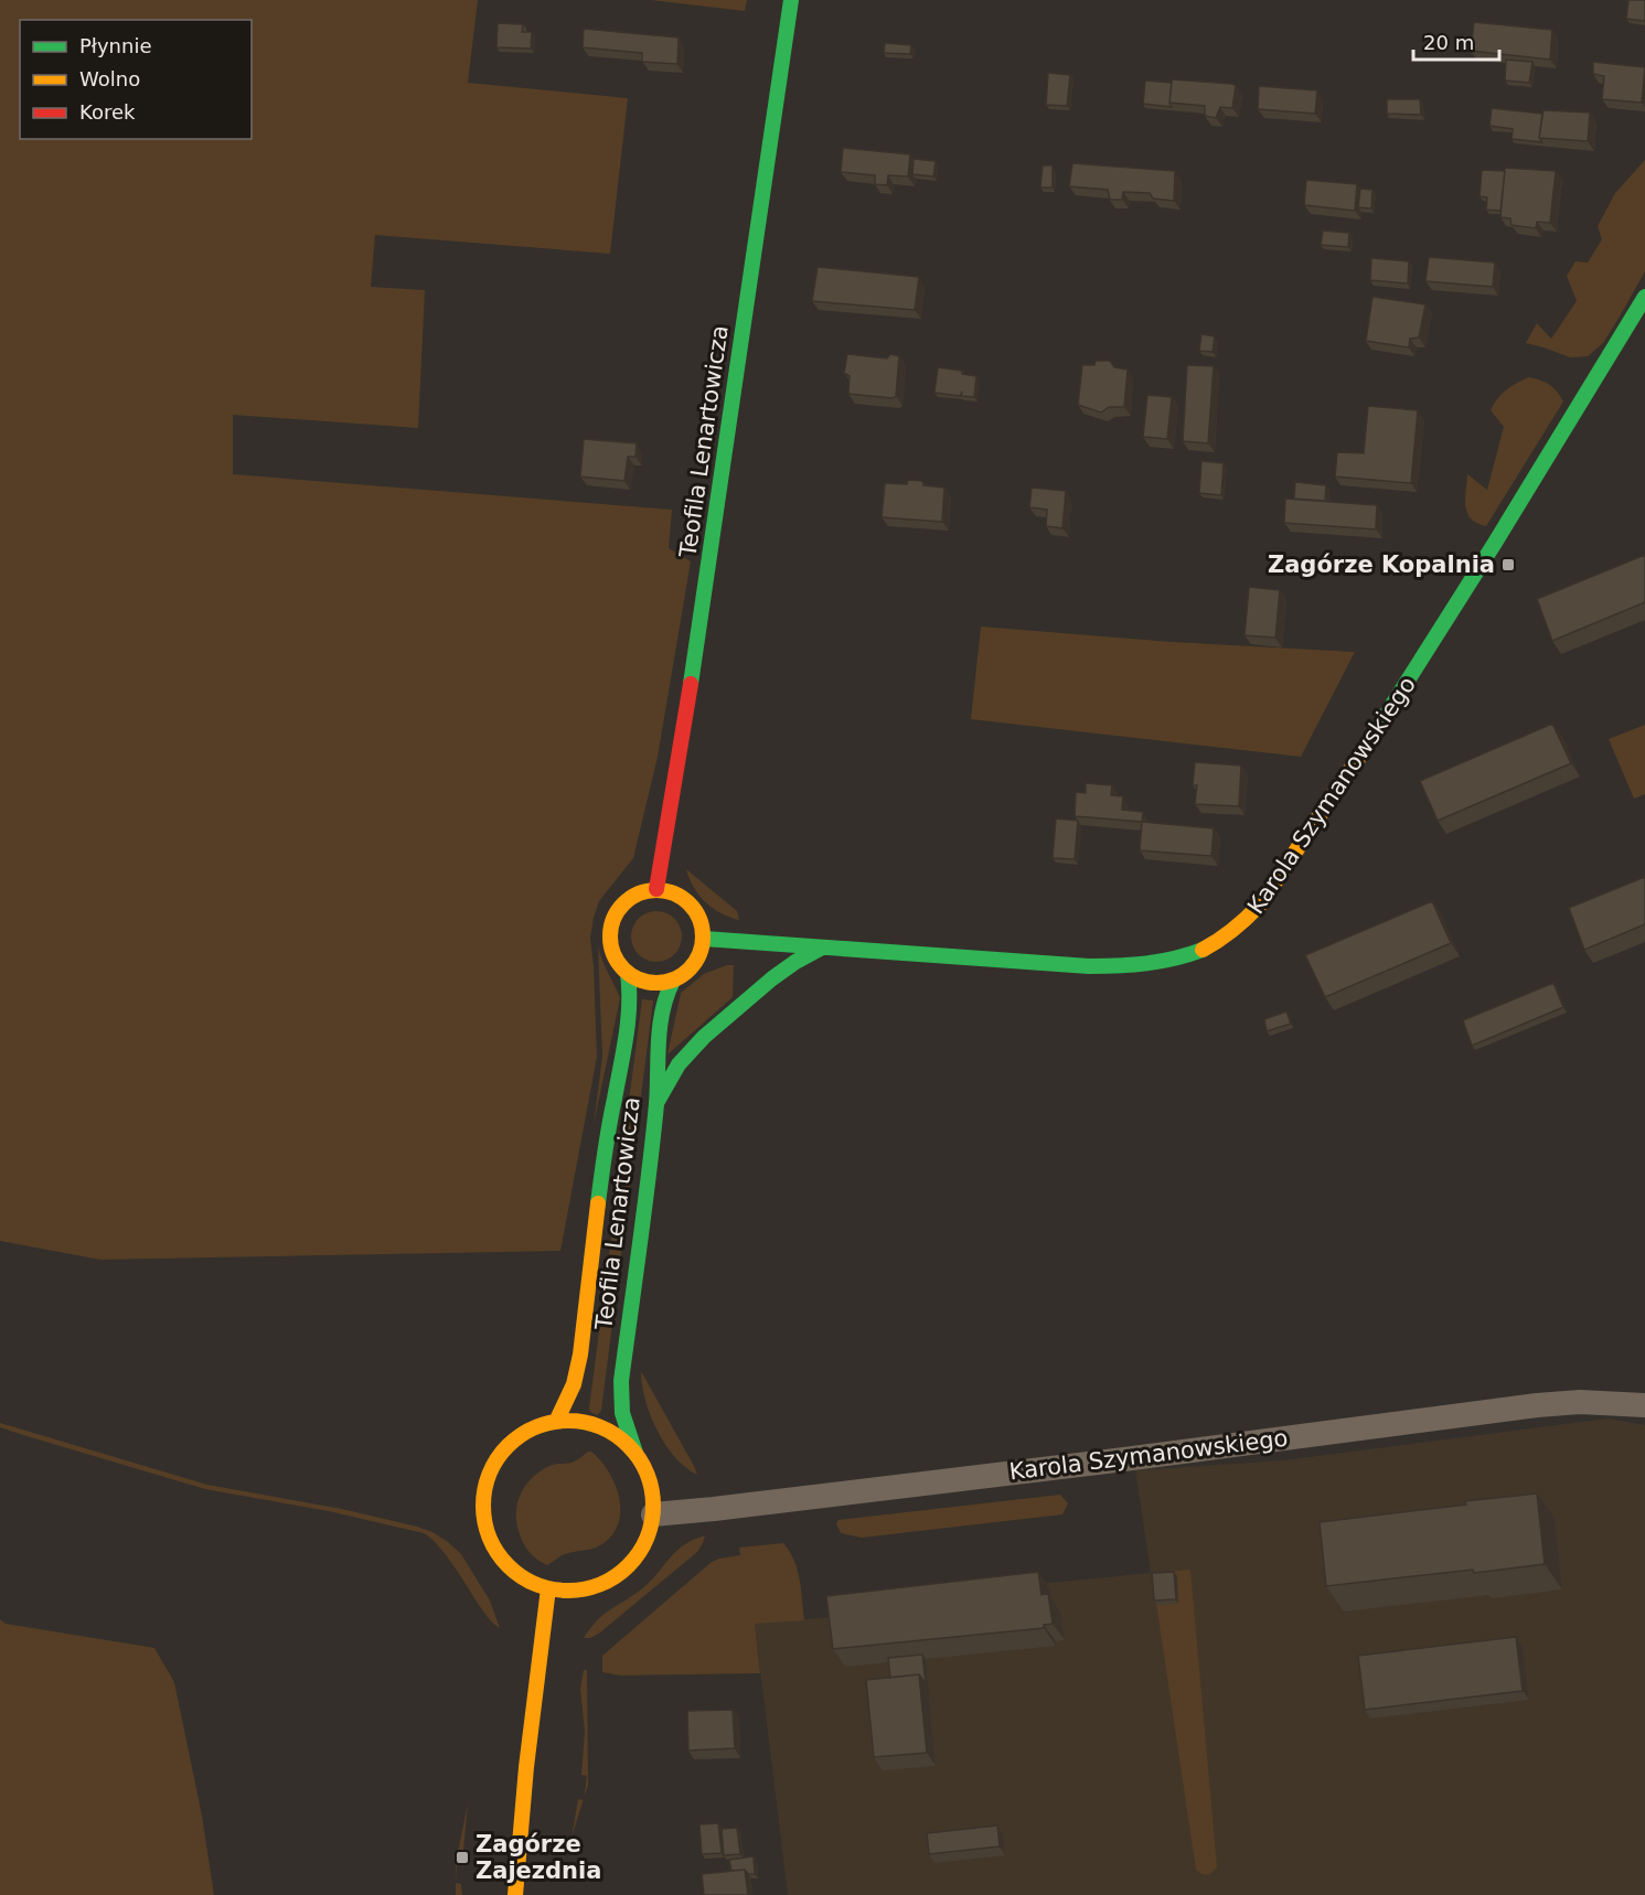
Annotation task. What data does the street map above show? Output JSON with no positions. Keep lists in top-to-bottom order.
{
  "streets": {
    "street": ["Teofila Lenartowicza", "Karola Szymanowskiego"]
  },
  "crossings": [
    ["Teofila Lenartowicza", "Karola Szymanowskiego"]
  ],
  "places": {
    "transit": ["Zagórze Kopalnia", "Zagórze Zajezdnia"]
  },
  "legend": ["Płynnie", "Wolno", "Korek"],
  "scale_bar": "20 m"
}
